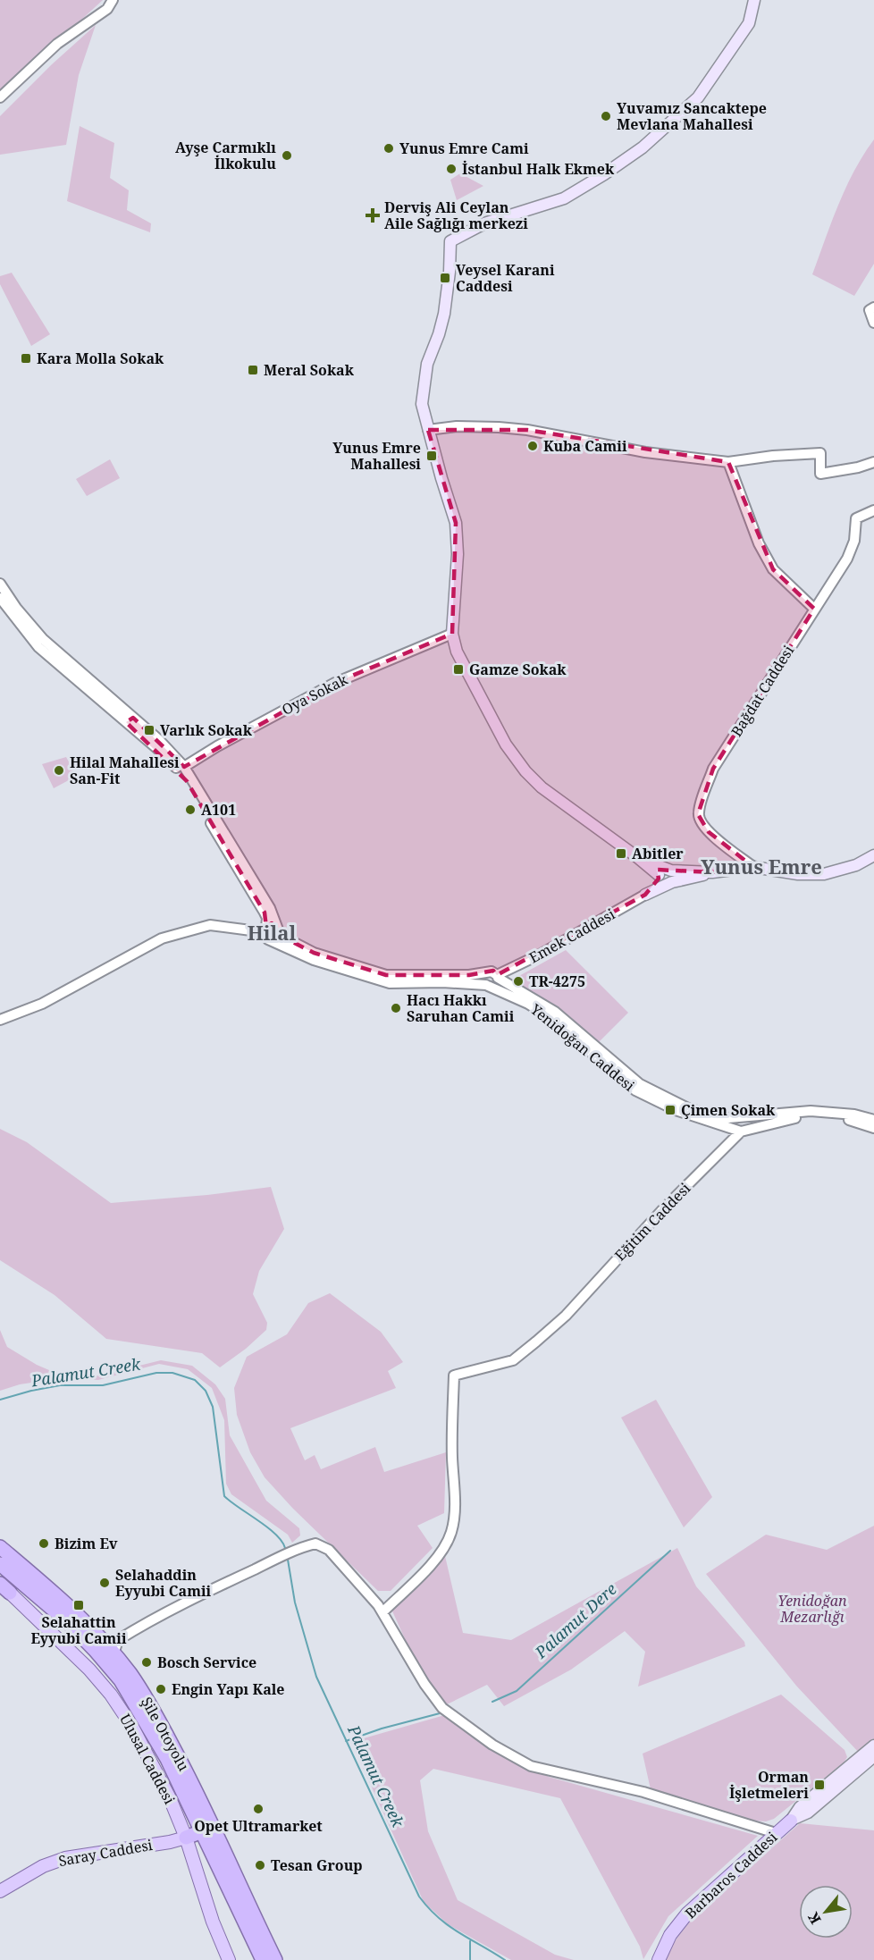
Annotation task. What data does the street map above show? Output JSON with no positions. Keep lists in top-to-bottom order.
{
  "streets": {
    "highway": ["Şile Otoyolu"],
    "main road": ["Ulusal Caddesi", "Saray Caddesi", "Barbaros Caddesi"],
    "street": [
      "Bağdat Caddesi",
      "Oya Sokak",
      "Emek Caddesi",
      "Yenidoğan Caddesi",
      "Eğitim Caddesi"
    ]
  },
  "crossings": [
    ["Emek Caddesi", "Yenidoğan Caddesi"],
    ["Yenidoğan Caddesi", "Eğitim Caddesi"],
    ["Ulusal Caddesi", "Saray Caddesi"]
  ],
  "districts": ["Yunus Emre", "Hilal"],
  "water": ["Palamut Creek", "Palamut Dere"],
  "parks": ["Yenidoğan Mezarlığı"],
  "places": {
    "other": [
      "Yuvamız Sancaktepe Mevlana Mahallesi",
      "Yunus Emre Cami",
      "Ayşe Çarmıklı İlkokulu",
      "İstanbul Halk Ekmek",
      "Kuba Camii",
      "Hilal Mahallesi San-Fit",
      "A101",
      "TR-4275",
      "Hacı Hakkı Saruhan Camii",
      "Bizim Ev",
      "Selahaddin Eyyubi Camii",
      "Bosch Service",
      "Engin Yapı Kale",
      "Opet Ultramarket",
      "Tesan Group"
    ],
    "health": ["Derviş Ali Ceylan Aile Sağlığı merkezi"],
    "transit": [
      "Veysel Karani Caddesi",
      "Kara Molla Sokak",
      "Meral Sokak",
      "Yunus Emre Mahallesi",
      "Gamze Sokak",
      "Varlık Sokak",
      "Abitler",
      "Çimen Sokak",
      "Selahattin Eyyubi Camii",
      "Orman İşletmeleri"
    ]
  },
  "north": "bottom left"
}
